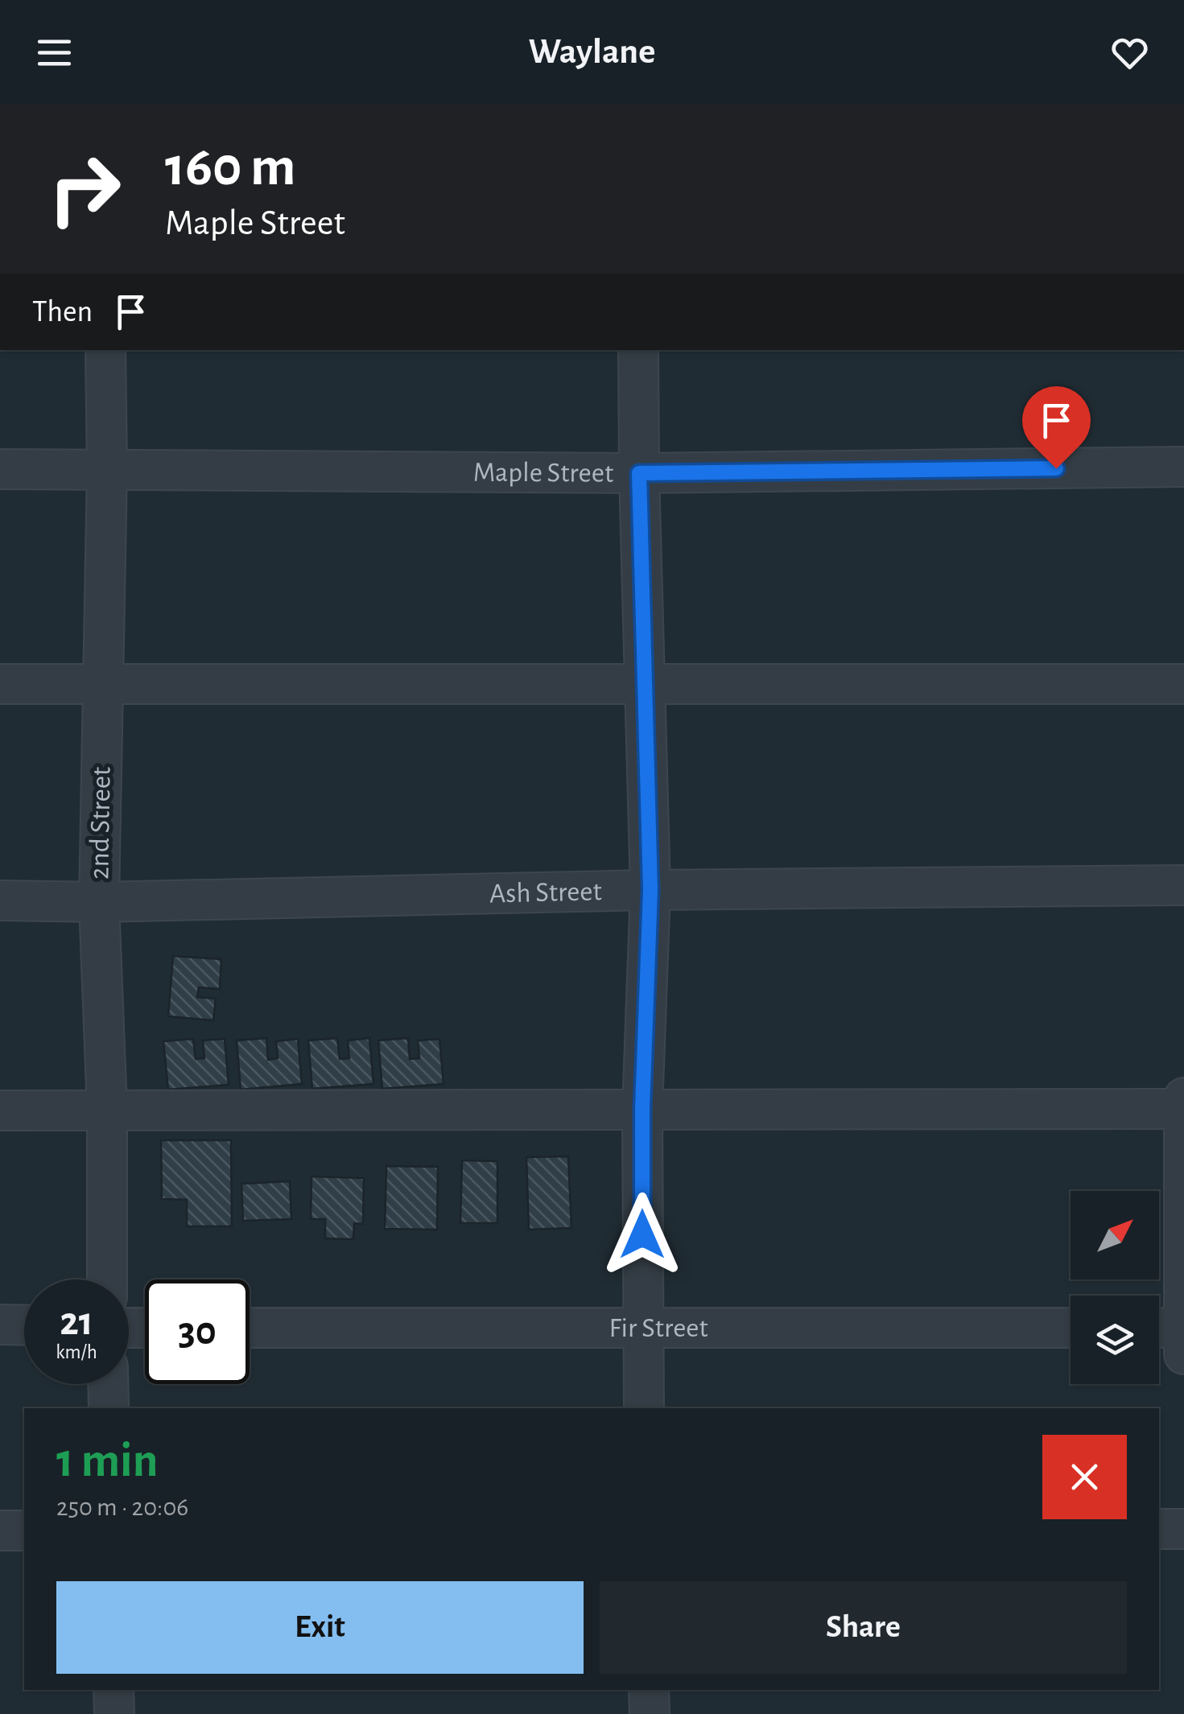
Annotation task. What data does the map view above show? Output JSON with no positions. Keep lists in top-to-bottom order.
{
  "streets": {
    "street": [
      "Maple Street",
      "2nd Street",
      "Ash Street",
      "Fir Street"
    ]
  },
  "crossings": [
    ["Maple Street", "2nd Street"],
    ["2nd Street", "Ash Street"]
  ],
  "north": "top right",
  "page": {
    "header": "Waylane",
    "turn": ["160 m", "Maple Street"],
    "then": "Then",
    "speed": "21 km/h",
    "limit": "30",
    "heading": ["1 min", "250 m · 20:06"],
    "buttons": ["Exit", "Share"]
  }
}
